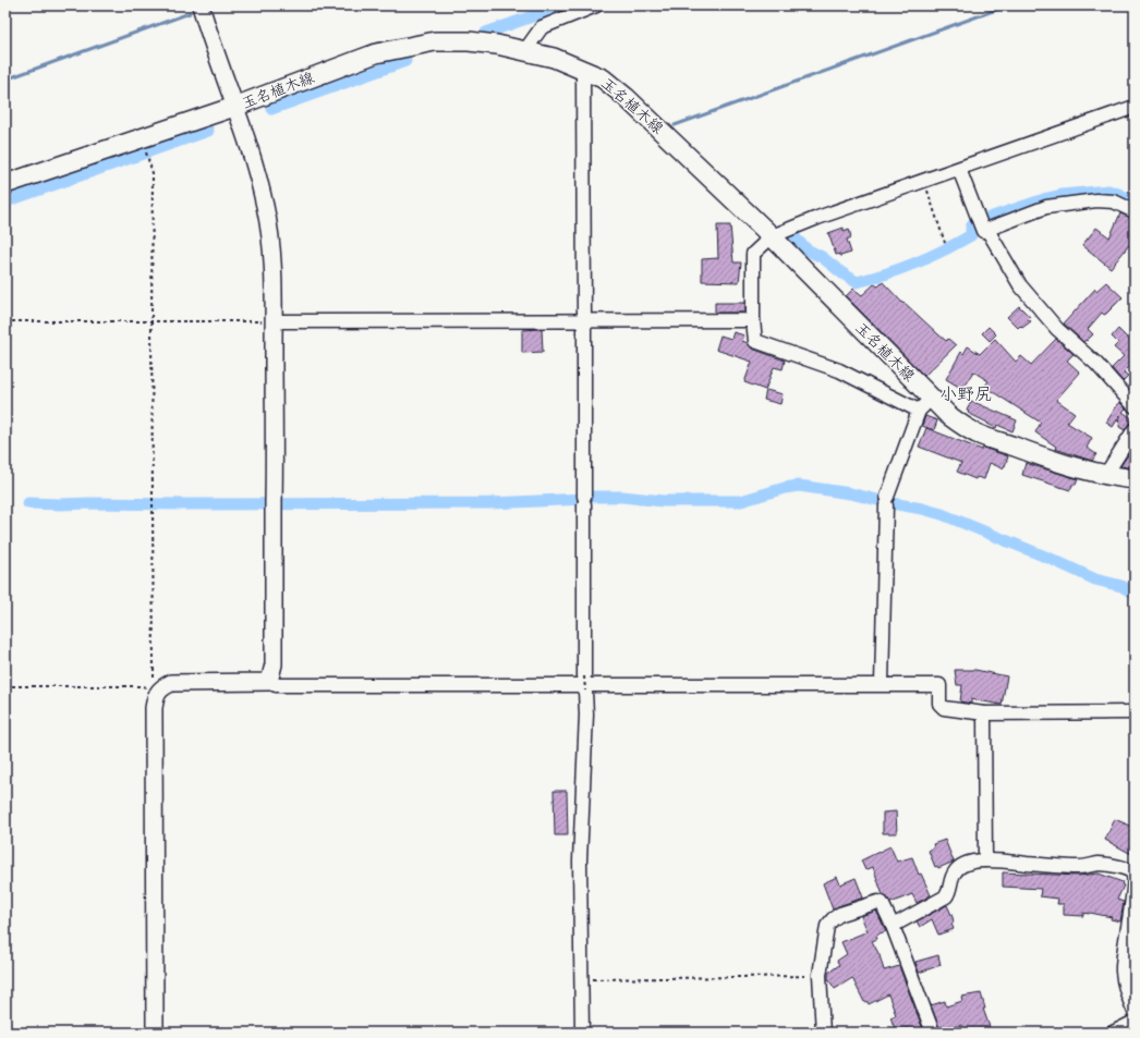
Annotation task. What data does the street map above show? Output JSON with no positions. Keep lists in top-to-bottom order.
{
  "streets": {
    "main road": ["玉名植木線"]
  },
  "districts": ["小野尻"]
}
